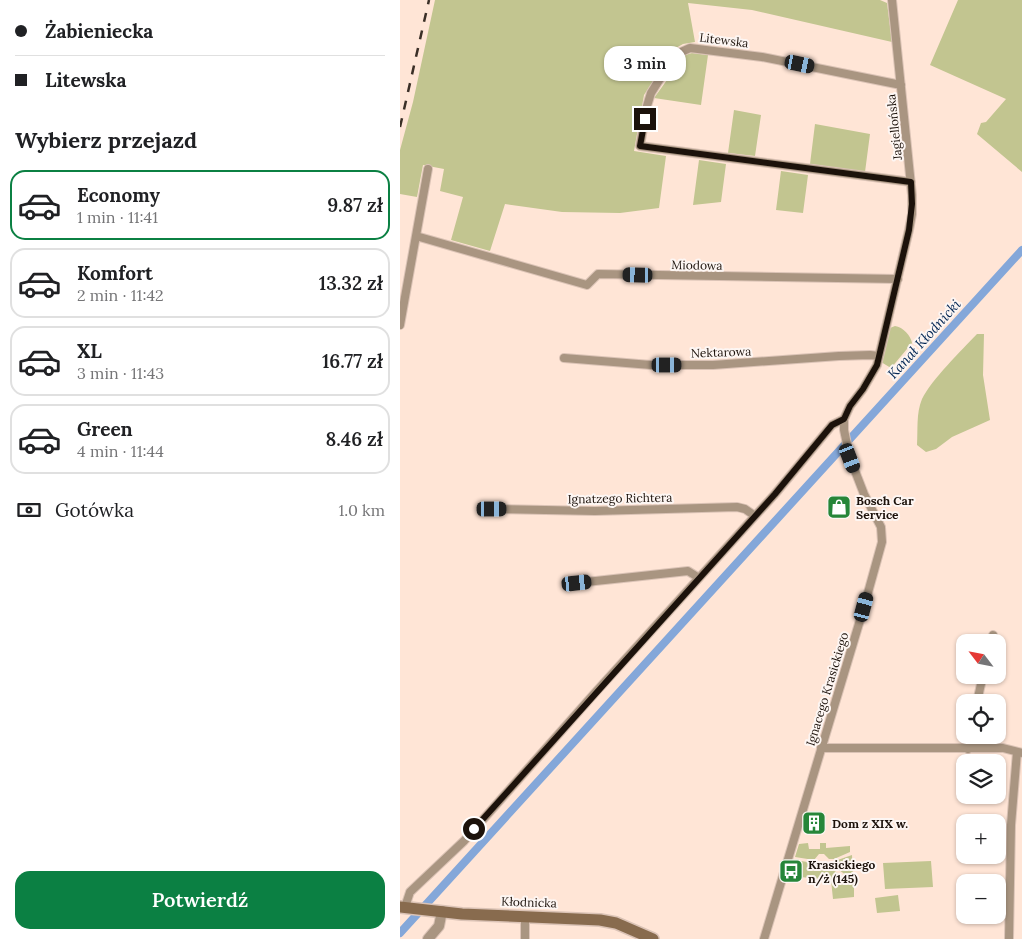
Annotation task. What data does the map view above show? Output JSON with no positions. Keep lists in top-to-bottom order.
{
  "streets": {
    "main road": ["Kłodnicka"],
    "street": [
      "Litewska",
      "Jagiellońska",
      "Miodowa",
      "Nektarowa",
      "Ignatzego Richtera",
      "Ignacego Krasickiego"
    ]
  },
  "crossings": [
    ["Litewska", "Jagiellońska"],
    ["Jagiellońska", "Miodowa"],
    ["Jagiellońska", "Nektarowa"],
    ["Jagiellońska", "Ignacego Krasickiego"]
  ],
  "water": ["Kanał Kłodnicki"],
  "places": {
    "shop": ["Bosch Car Service"],
    "building": ["Dom z XIX w."],
    "bus stop": ["Krasickiego n/ż (145)"]
  },
  "north": "top left",
  "page": {
    "banner": ["Żabieniecka", "Litewska"],
    "bubble": "3 min",
    "heading": "Wybierz przejazd",
    "list": [
      {
        "name": "Economy",
        "note": "1 min · 11:41",
        "value": "9.87 zł"
      },
      {
        "name": "Komfort",
        "note": "2 min · 11:42",
        "value": "13.32 zł"
      },
      {
        "name": "XL",
        "note": "3 min · 11:43",
        "value": "16.77 zł"
      },
      {
        "name": "Green",
        "note": "4 min · 11:44",
        "value": "8.46 zł"
      }
    ],
    "pay": ["Gotówka", "1.0 km"],
    "map_buttons": ["+", "−"],
    "buttons": "Potwierdź"
  }
}
